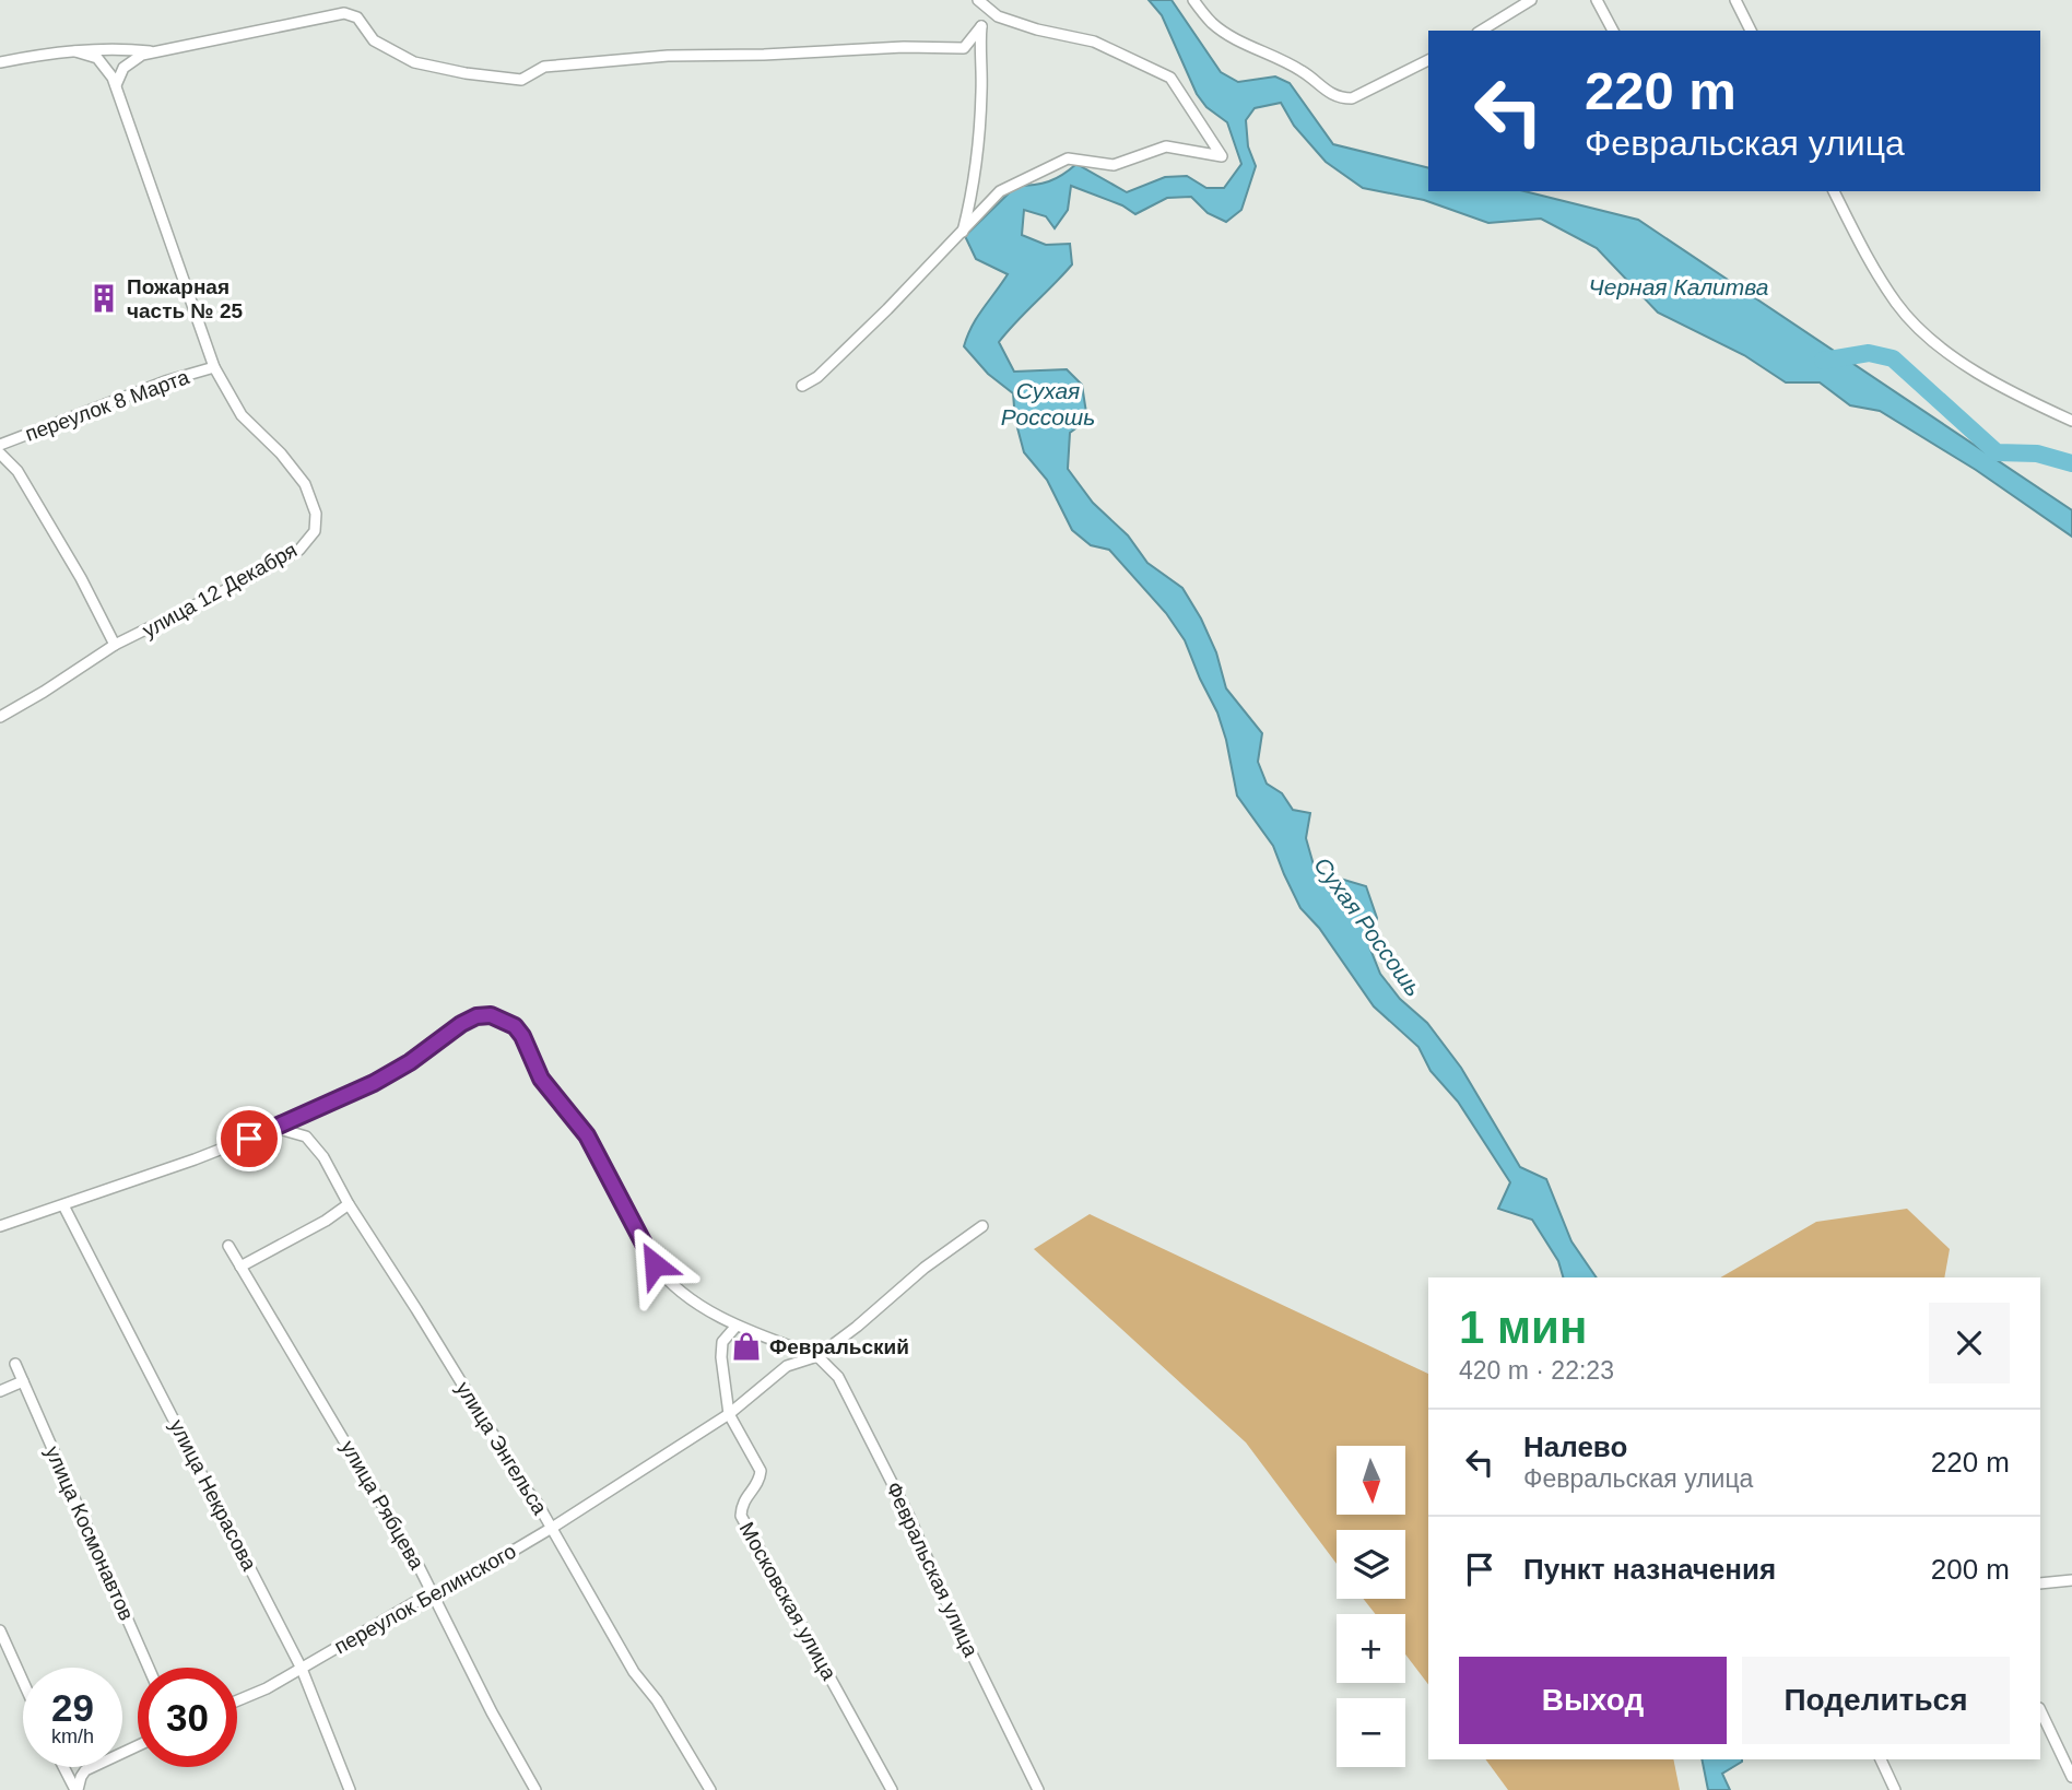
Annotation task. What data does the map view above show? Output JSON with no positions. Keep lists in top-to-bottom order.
{
  "streets": {
    "street": [
      "переулок 8 Марта",
      "улица 12 Декабря",
      "улица Энгельса",
      "улица Некрасова",
      "улица Рябцева",
      "улица Космонавтов",
      "Февральская улица",
      "переулок Белинского",
      "Московская улица"
    ]
  },
  "crossings": [
    ["переулок 8 Марта", "улица 12 Декабря"],
    ["улица Энгельса", "Февральская улица"],
    ["улица Энгельса", "переулок Белинского"],
    ["улица Некрасова", "Февральская улица"],
    ["улица Некрасова", "переулок Белинского"],
    ["улица Рябцева", "переулок Белинского"],
    ["Февральская улица", "переулок Белинского"],
    ["переулок Белинского", "Московская улица"]
  ],
  "water": ["Черная Калитва", "Сухая Россошь"],
  "places": {
    "building": ["Пожарная часть № 25"],
    "shop": ["Февральский"]
  },
  "north": "bottom",
  "page": {
    "turn": ["220 m", "Февральская улица"],
    "heading": ["1 мин", "420 m · 22:23"],
    "list": [
      {
        "name": "Налево",
        "note": "Февральская улица",
        "value": "220 m"
      },
      {
        "name": "Пункт назначения",
        "value": "200 m"
      }
    ],
    "map_buttons": ["+", "−"],
    "buttons": ["Выход", "Поделиться"],
    "speed": "29 km/h",
    "limit": "30"
  }
}
